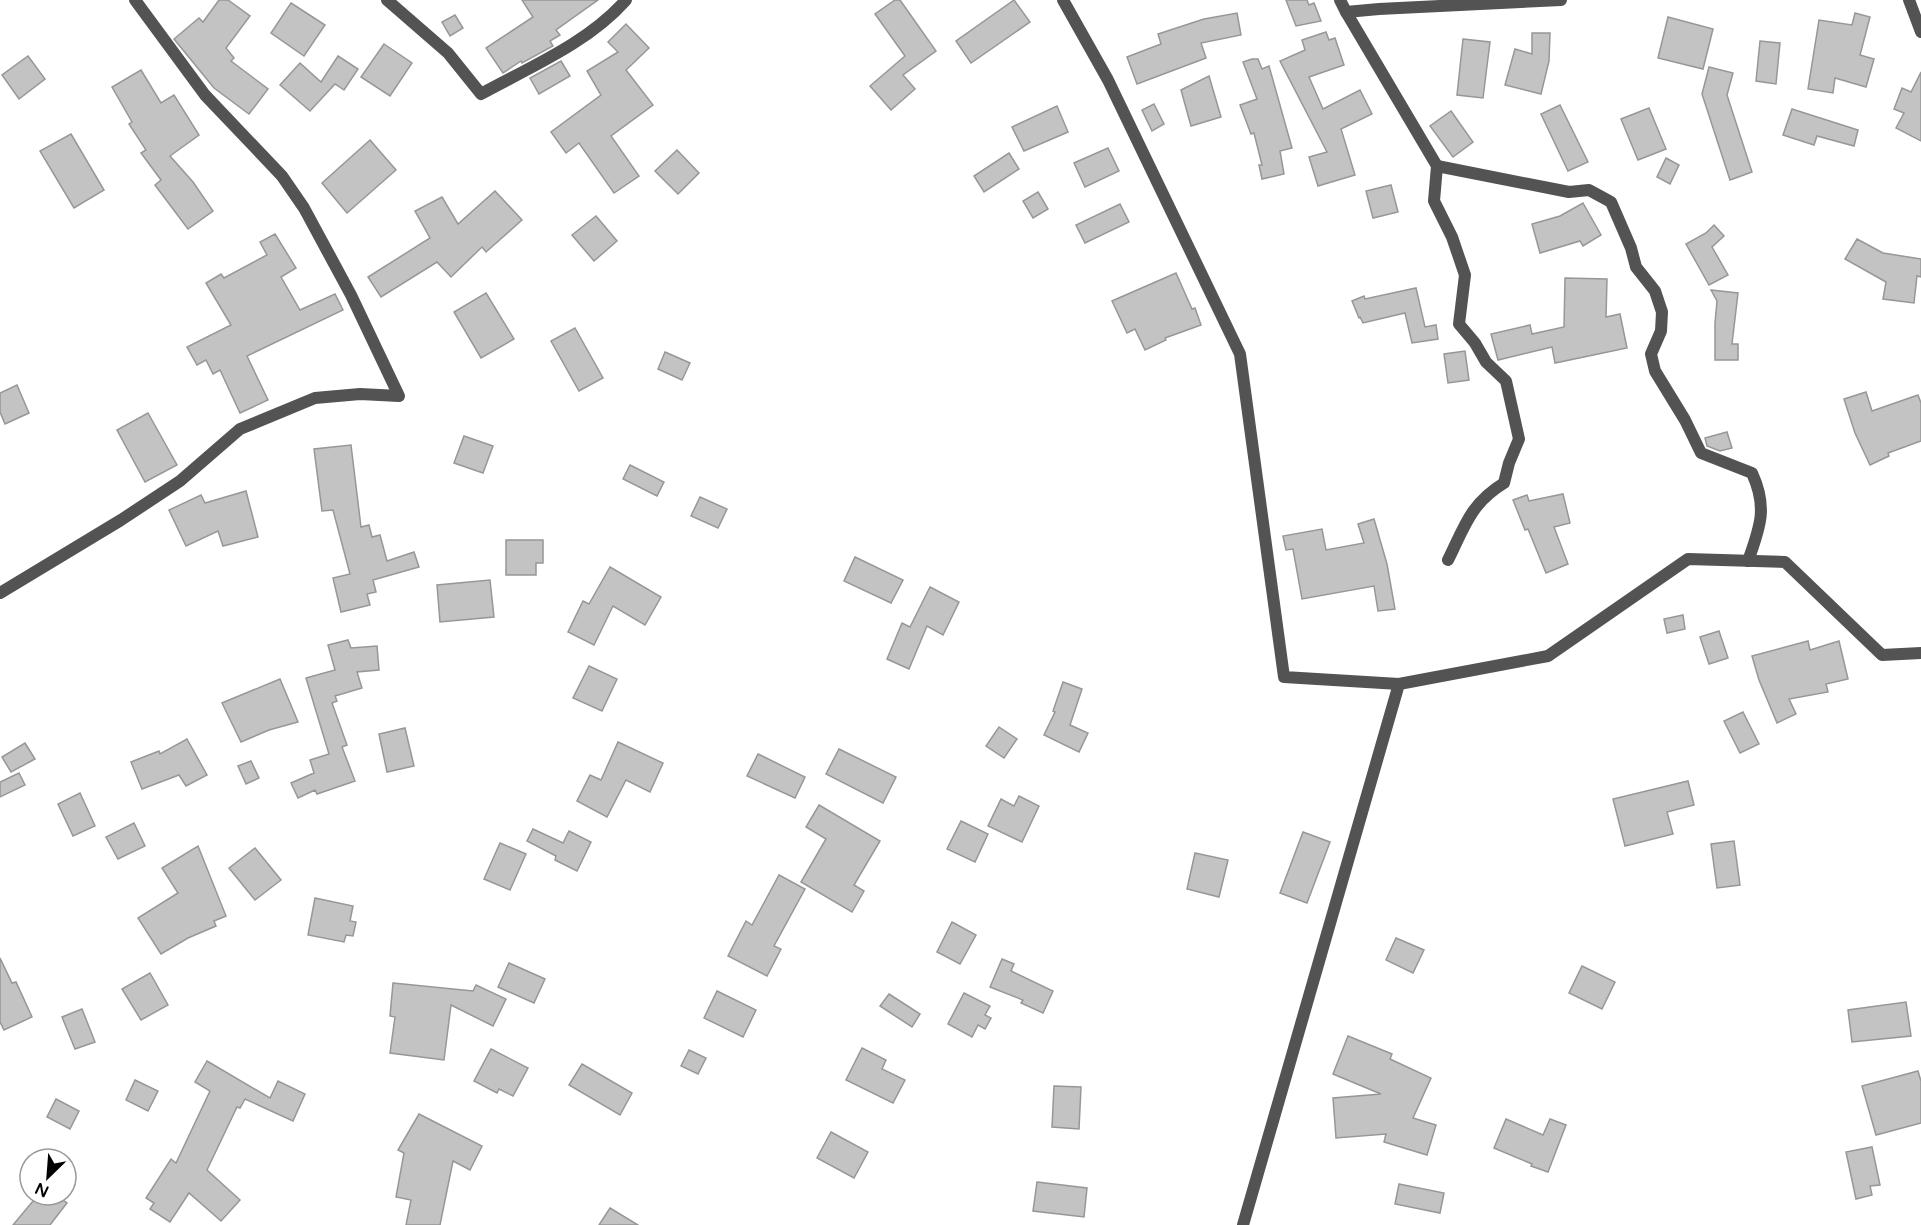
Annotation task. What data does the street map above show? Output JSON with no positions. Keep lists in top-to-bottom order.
{
  "north": "bottom left"
}
